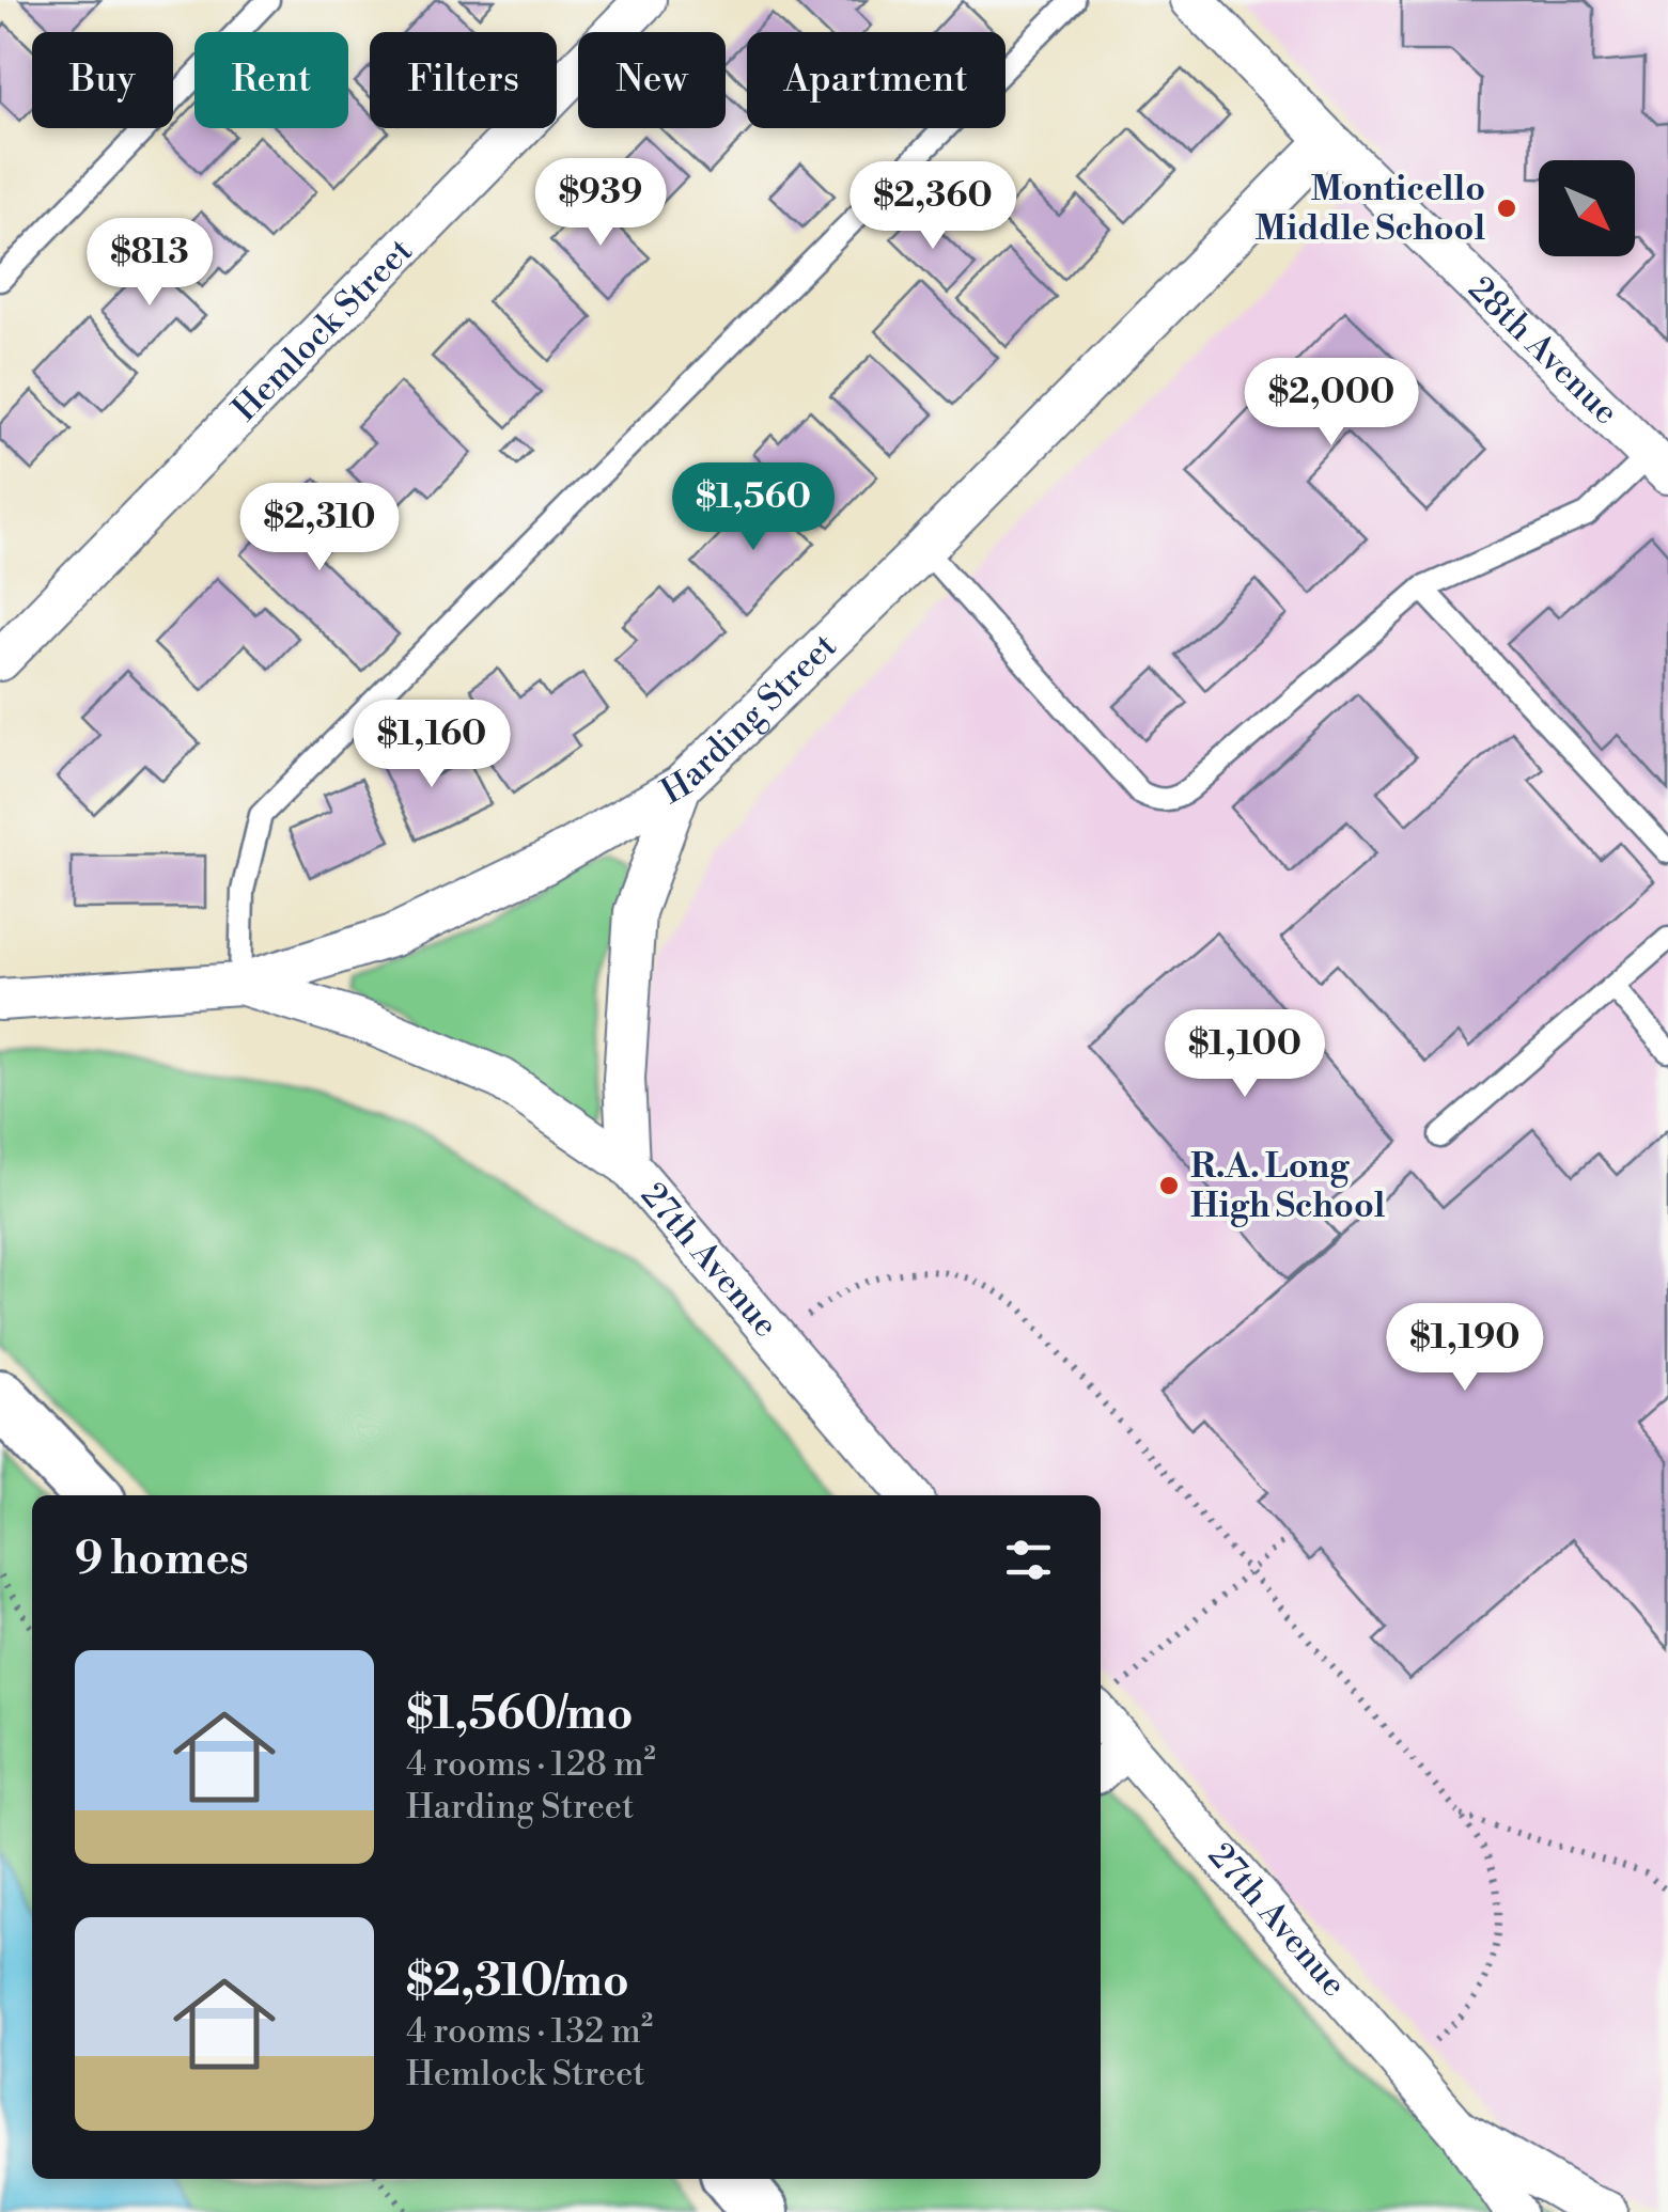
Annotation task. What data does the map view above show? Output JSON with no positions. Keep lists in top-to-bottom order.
{
  "streets": {
    "street": [
      "Hemlock Street",
      "28th Avenue",
      "Harding Street",
      "27th Avenue"
    ]
  },
  "crossings": [
    ["28th Avenue", "Harding Street"],
    ["Harding Street", "27th Avenue"]
  ],
  "places": ["Monticello Middle School", "R.A. Long High School"],
  "north": "bottom right",
  "page": {
    "chip": [
      "Buy",
      "Rent",
      "Filters",
      "New",
      "Apartment"
    ],
    "price": [
      "$939",
      "$2,360",
      "$813",
      "$2,000",
      "$1,560",
      "$2,310",
      "$1,160",
      "$1,100",
      "$1,190"
    ],
    "heading": "9 homes",
    "list": [
      {
        "name": "$1,560/mo",
        "note": "4 rooms · 128 m² · Harding Street"
      },
      {
        "name": "$2,310/mo",
        "note": "4 rooms · 132 m² · Hemlock Street"
      }
    ]
  }
}
